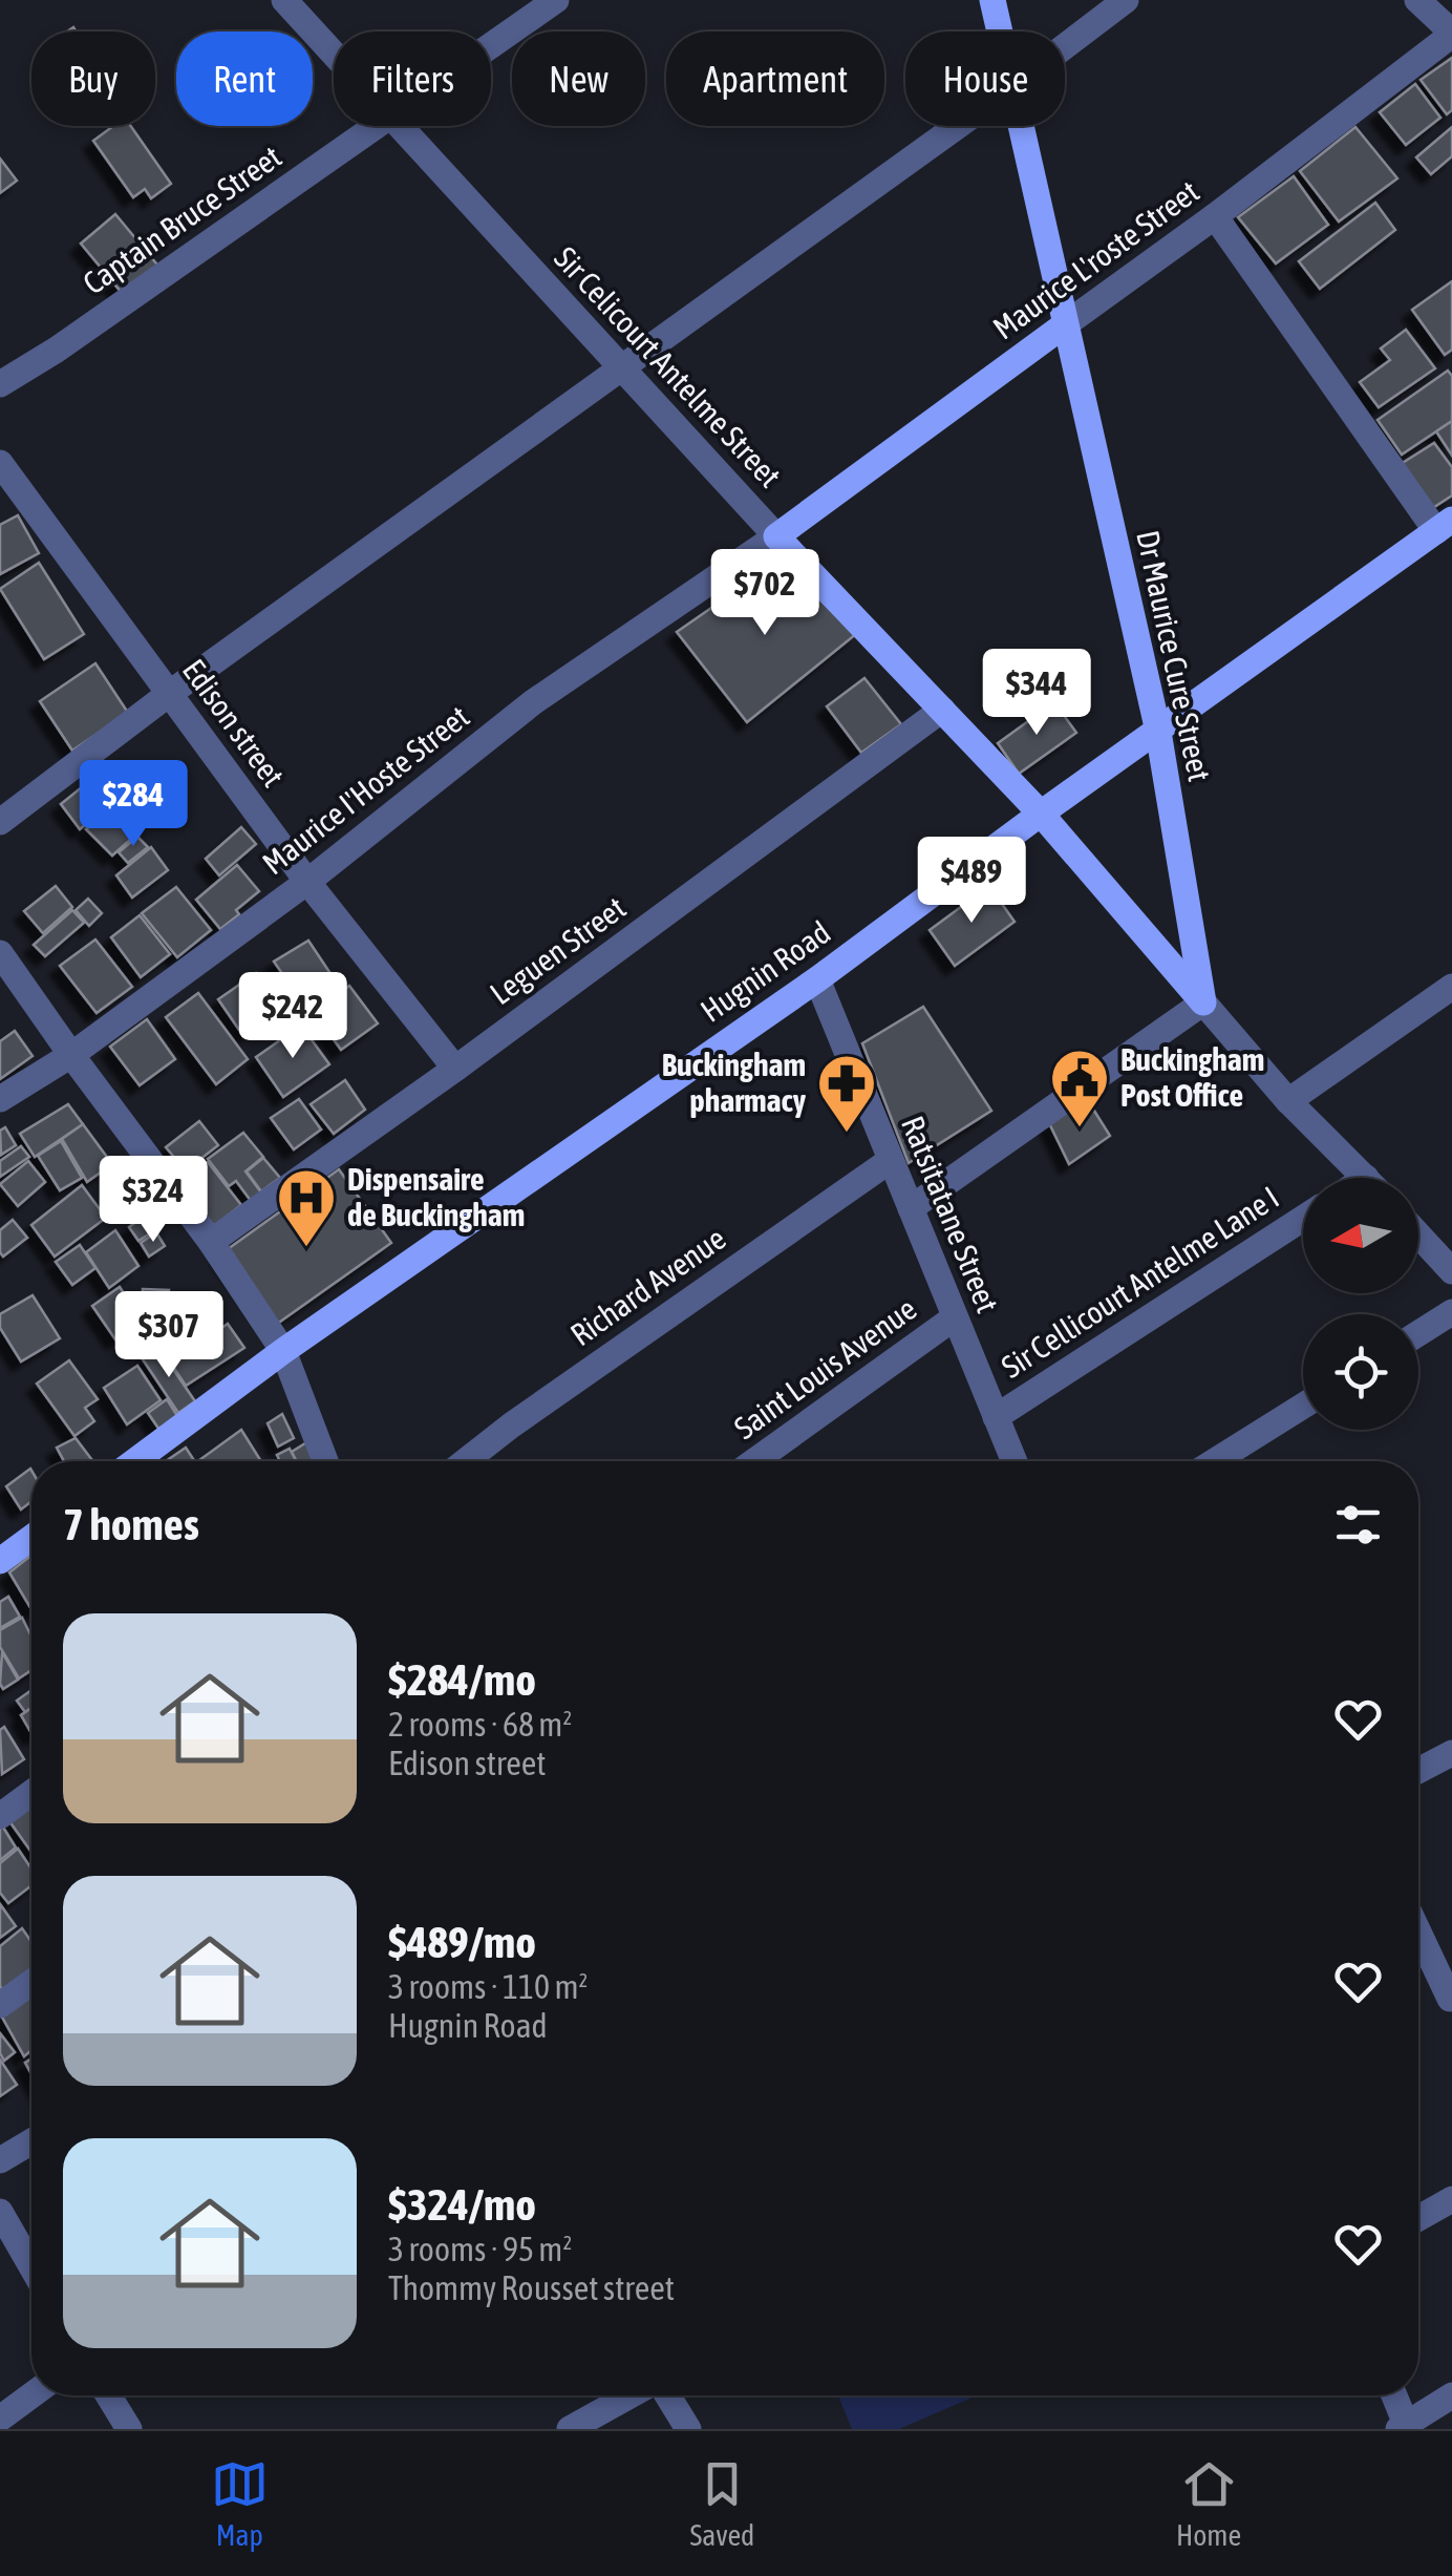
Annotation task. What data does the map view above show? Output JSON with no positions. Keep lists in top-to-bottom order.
{
  "streets": {
    "main road": [
      "Maurice L'roste Street",
      "Sir Celicourt Antelme Street",
      "Dr Maurice Cure Street",
      "Hugnin Road"
    ],
    "street": [
      "Captain Bruce Street",
      "Edison street",
      "Maurice I'Hoste Street",
      "Leguen Street",
      "Ratsitatane Street",
      "Sir Cellicourt Antelme Lane I",
      "Richard Avenue",
      "Saint Louis Avenue"
    ]
  },
  "crossings": [
    ["Maurice L'roste Street", "Sir Celicourt Antelme Street"],
    ["Maurice L'roste Street", "Dr Maurice Cure Street"],
    ["Maurice L'roste Street", "Maurice I'Hoste Street"],
    ["Sir Celicourt Antelme Street", "Dr Maurice Cure Street"],
    ["Sir Celicourt Antelme Street", "Maurice I'Hoste Street"],
    ["Sir Celicourt Antelme Street", "Leguen Street"],
    ["Sir Celicourt Antelme Street", "Hugnin Road"],
    ["Dr Maurice Cure Street", "Hugnin Road"],
    ["Edison street", "Maurice I'Hoste Street"],
    ["Edison street", "Leguen Street"],
    ["Hugnin Road", "Ratsitatane Street"],
    ["Ratsitatane Street", "Sir Cellicourt Antelme Lane I"],
    ["Ratsitatane Street", "Richard Avenue"],
    ["Ratsitatane Street", "Saint Louis Avenue"]
  ],
  "places": {
    "public building": ["Buckingham Post Office"],
    "pharmacy": ["Buckingham pharmacy"],
    "hospital": ["Dispensaire de Buckingham"]
  },
  "north": "left",
  "page": {
    "chip": [
      "Buy",
      "Rent",
      "Filters",
      "New",
      "Apartment",
      "House"
    ],
    "price": [
      "$702",
      "$344",
      "$284",
      "$489",
      "$242",
      "$324",
      "$307"
    ],
    "heading": "7 homes",
    "list": [
      {
        "name": "$284/mo",
        "note": "2 rooms · 68 m² · Edison street"
      },
      {
        "name": "$489/mo",
        "note": "3 rooms · 110 m² · Hugnin Road"
      },
      {
        "name": "$324/mo",
        "note": "3 rooms · 95 m² · Thommy Rousset street"
      }
    ],
    "tabs": ["Map", "Saved", "Home"]
  }
}
